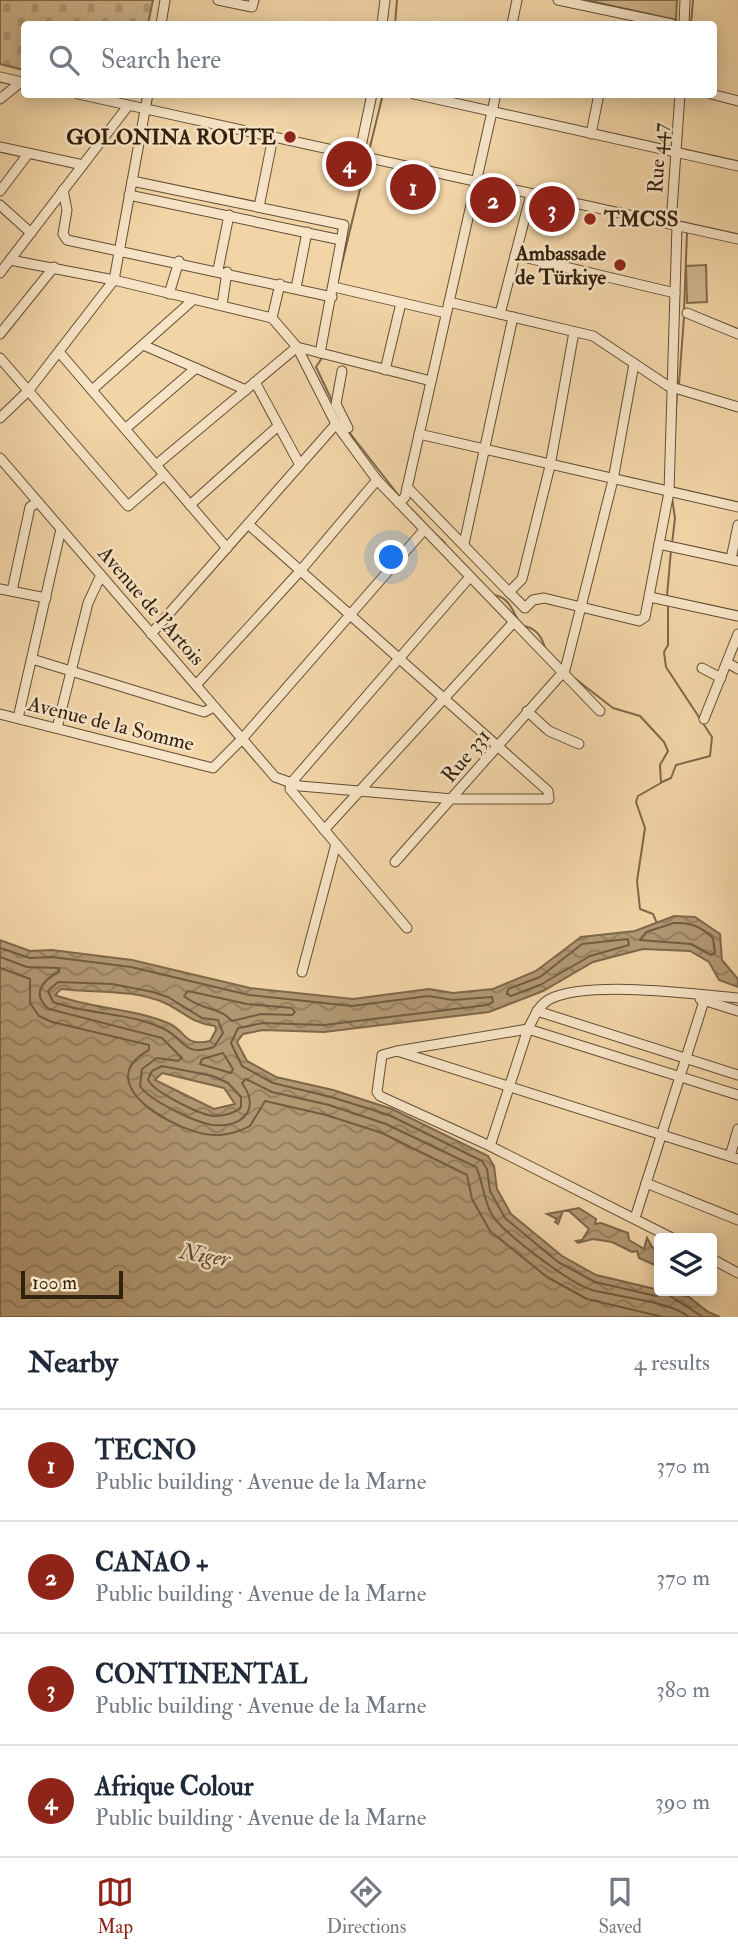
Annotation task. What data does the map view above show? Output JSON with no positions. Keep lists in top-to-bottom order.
{
  "streets": {
    "street": [
      "Rue 447",
      "Avenue de l'Artois",
      "Avenue de la Somme",
      "Rue 331"
    ]
  },
  "crossings": [
    ["Avenue de l'Artois", "Avenue de la Somme"]
  ],
  "water": ["Niger"],
  "places": ["GOLONINA ROUTE", "TMCSS", "Ambassade de Türkiye"],
  "scale_bar": "100 m",
  "page": {
    "search": "Search here",
    "pins": [
      "4",
      "1",
      "2",
      "3"
    ],
    "scale": "100 m",
    "heading": ["Nearby", "4 results"],
    "list": [
      {
        "mark": "1",
        "name": "TECNO",
        "note": "Public building · Avenue de la Marne",
        "value": "370 m"
      },
      {
        "mark": "2",
        "name": "CANAO +",
        "note": "Public building · Avenue de la Marne",
        "value": "370 m"
      },
      {
        "mark": "3",
        "name": "CONTINENTAL",
        "note": "Public building · Avenue de la Marne",
        "value": "380 m"
      },
      {
        "mark": "4",
        "name": "Afrique Colour",
        "note": "Public building · Avenue de la Marne",
        "value": "390 m"
      }
    ],
    "nav": ["Map", "Directions", "Saved"]
  }
}
